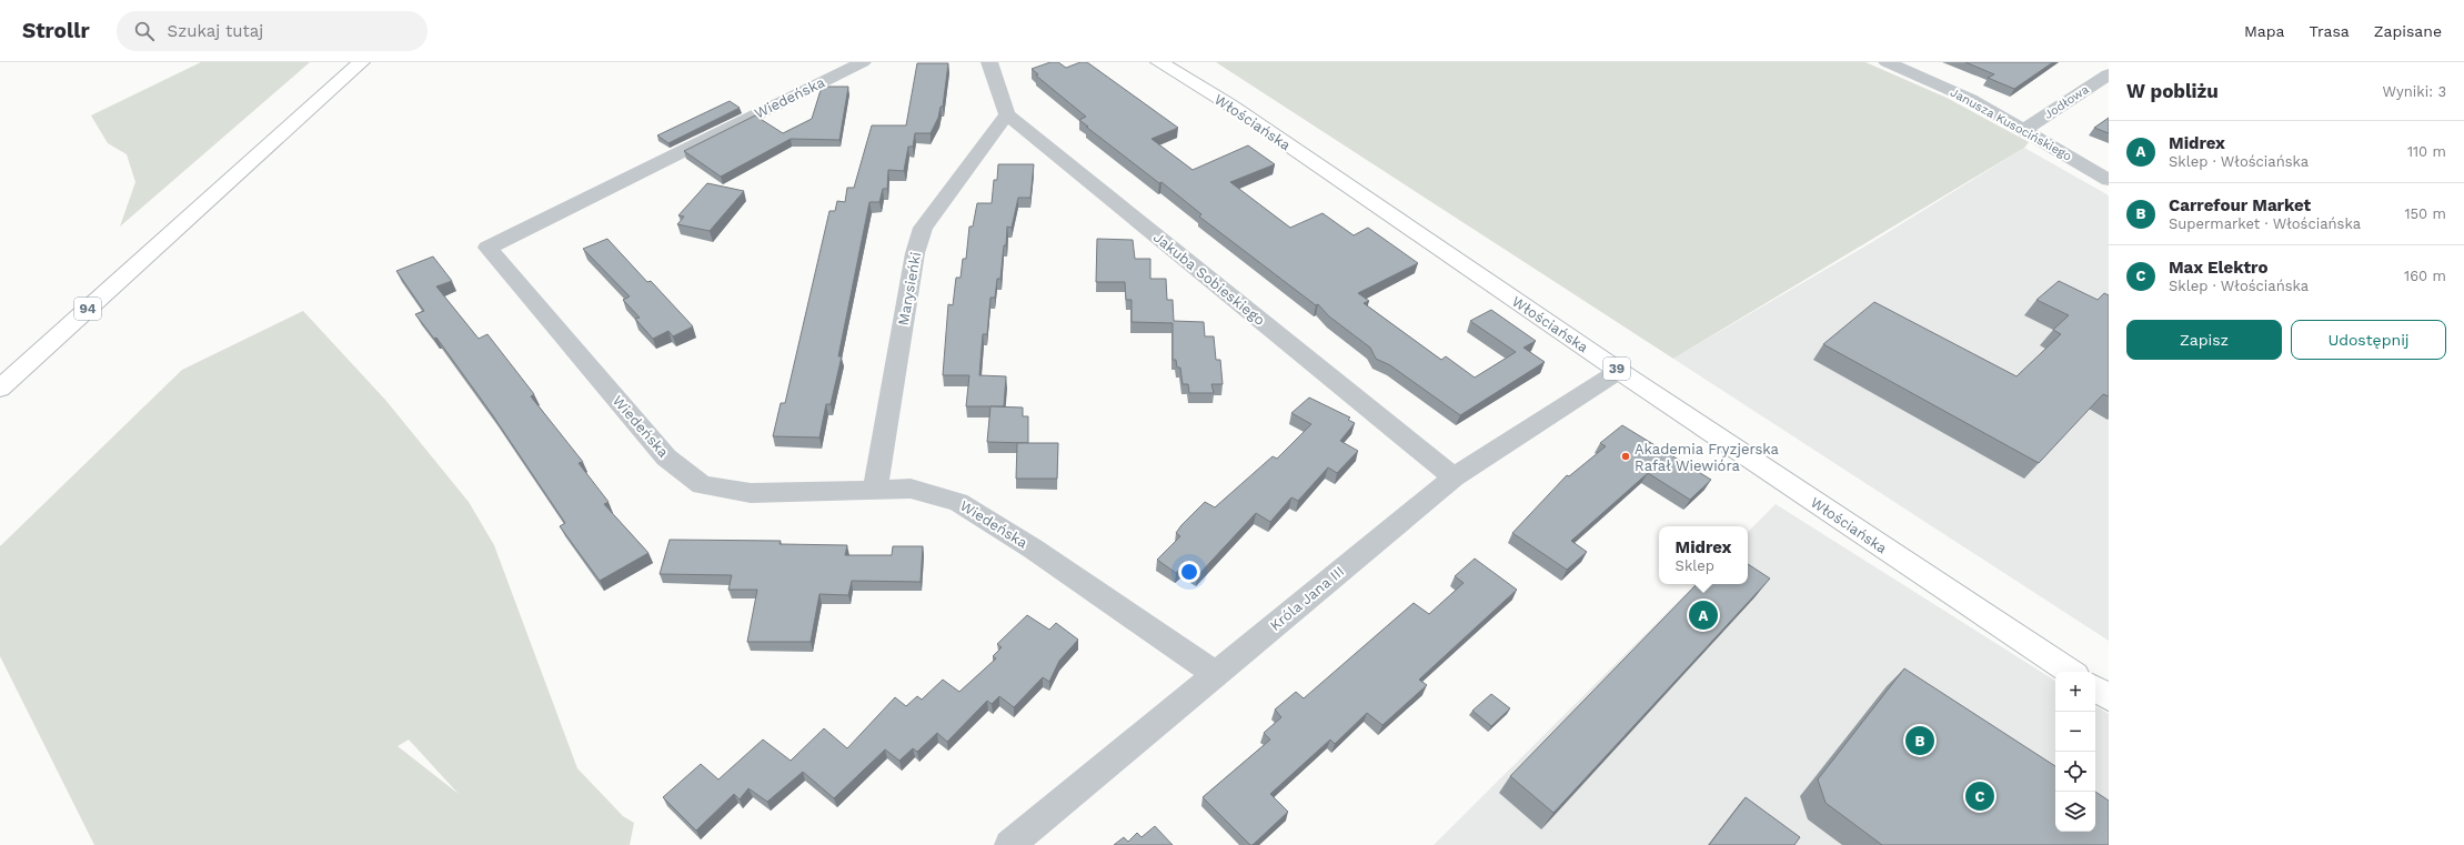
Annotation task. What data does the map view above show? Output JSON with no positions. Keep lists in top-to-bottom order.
{
  "streets": {
    "main road": ["Włościańska", "94", "39"],
    "street": [
      "Wiedeńska",
      "Jodłowa",
      "Janusza Kusocińskiego",
      "Jakuba Sobieskiego",
      "Marysieńki",
      "Króla Jana III"
    ]
  },
  "crossings": [
    ["Wiedeńska", "Marysieńki"],
    ["Wiedeńska", "Króla Jana III"],
    ["Jodłowa", "Janusza Kusocińskiego"],
    ["Włościańska", "Króla Jana III"],
    ["Jakuba Sobieskiego", "Marysieńki"],
    ["Jakuba Sobieskiego", "Króla Jana III"]
  ],
  "places": ["Akademia Fryzjerska Rafał Wiewióra"],
  "page": {
    "header": "Strollr",
    "search": "Szukaj tutaj",
    "nav": ["Mapa", "Trasa", "Zapisane"],
    "heading": ["W pobliżu", "Wyniki: 3"],
    "list": [
      {
        "mark": "A",
        "name": "Midrex",
        "note": "Sklep · Włościańska",
        "value": "110 m"
      },
      {
        "mark": "B",
        "name": "Carrefour Market",
        "note": "Supermarket · Włościańska",
        "value": "150 m"
      },
      {
        "mark": "C",
        "name": "Max Elektro",
        "note": "Sklep · Włościańska",
        "value": "160 m"
      }
    ],
    "buttons": ["Zapisz", "Udostępnij"],
    "popup": ["Midrex", "Sklep"],
    "pins": ["A", "B", "C"],
    "map_buttons": ["+", "−"]
  }
}
